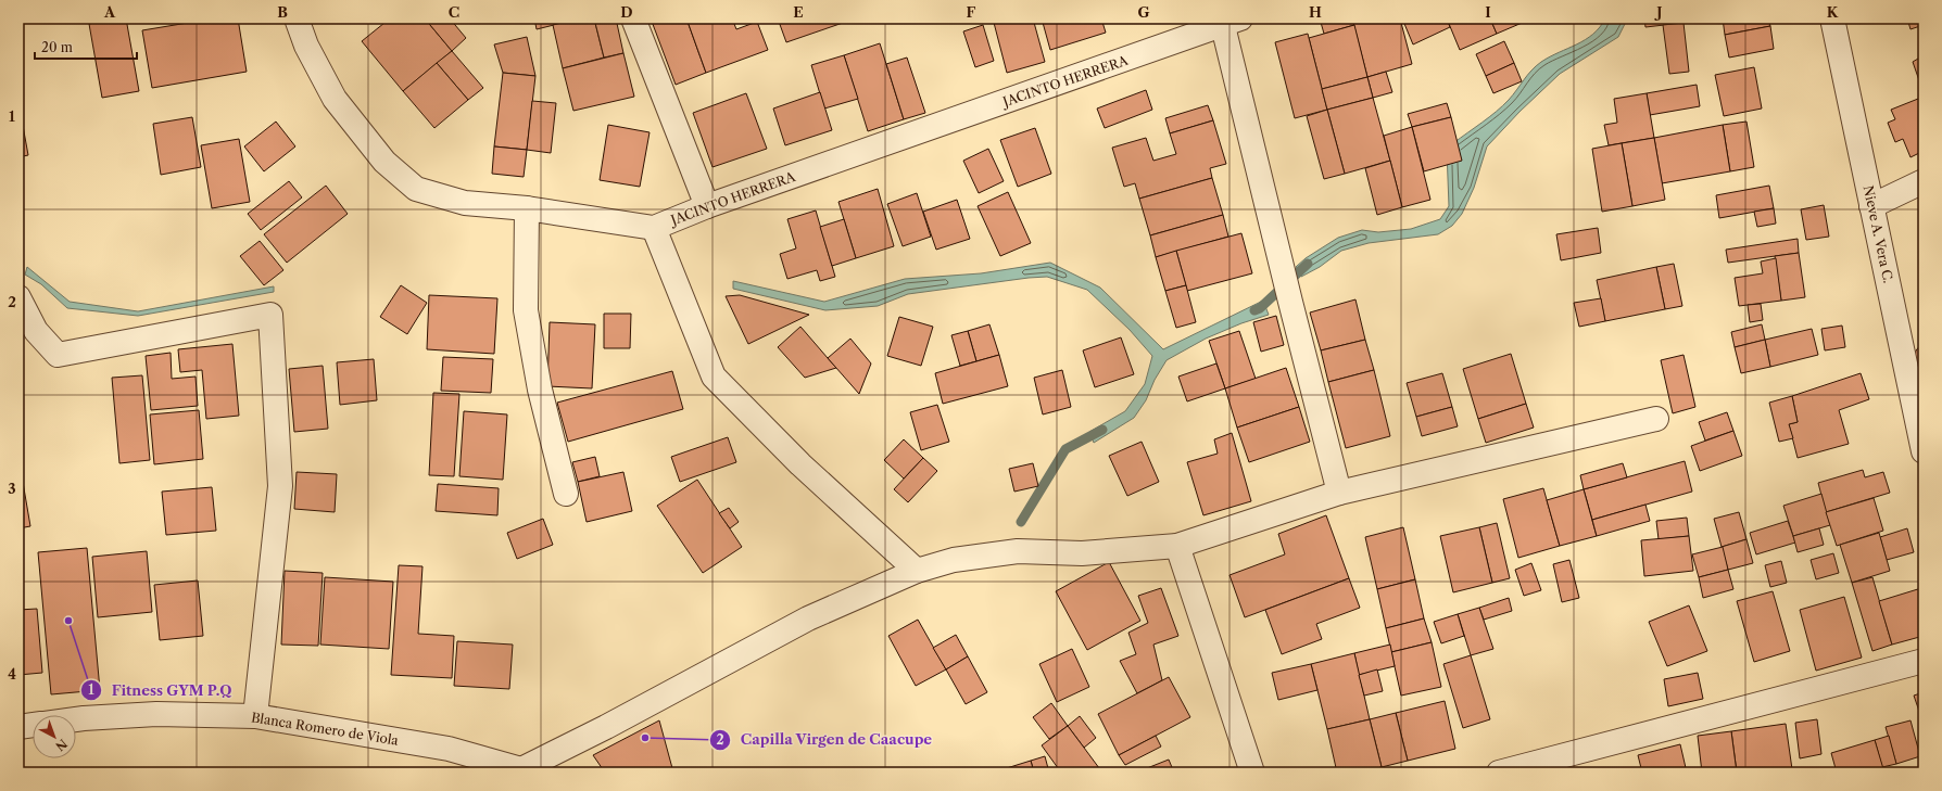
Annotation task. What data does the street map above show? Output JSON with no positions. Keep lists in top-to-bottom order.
{
  "streets": {
    "street": ["JACINTO HERRERA", "Nieve A. Vera C.", "Blanca Romero de Viola"]
  },
  "places": ["Fitness GYM P.Q", "Capilla Virgen de Caacupe"],
  "scale_bar": "20 m",
  "north": "bottom right",
  "grid": {
    "columns": [
      "A",
      "B",
      "C",
      "D",
      "E",
      "F",
      "G",
      "H",
      "I",
      "J",
      "K"
    ],
    "rows": [
      "1",
      "2",
      "3",
      "4"
    ]
  }
}
